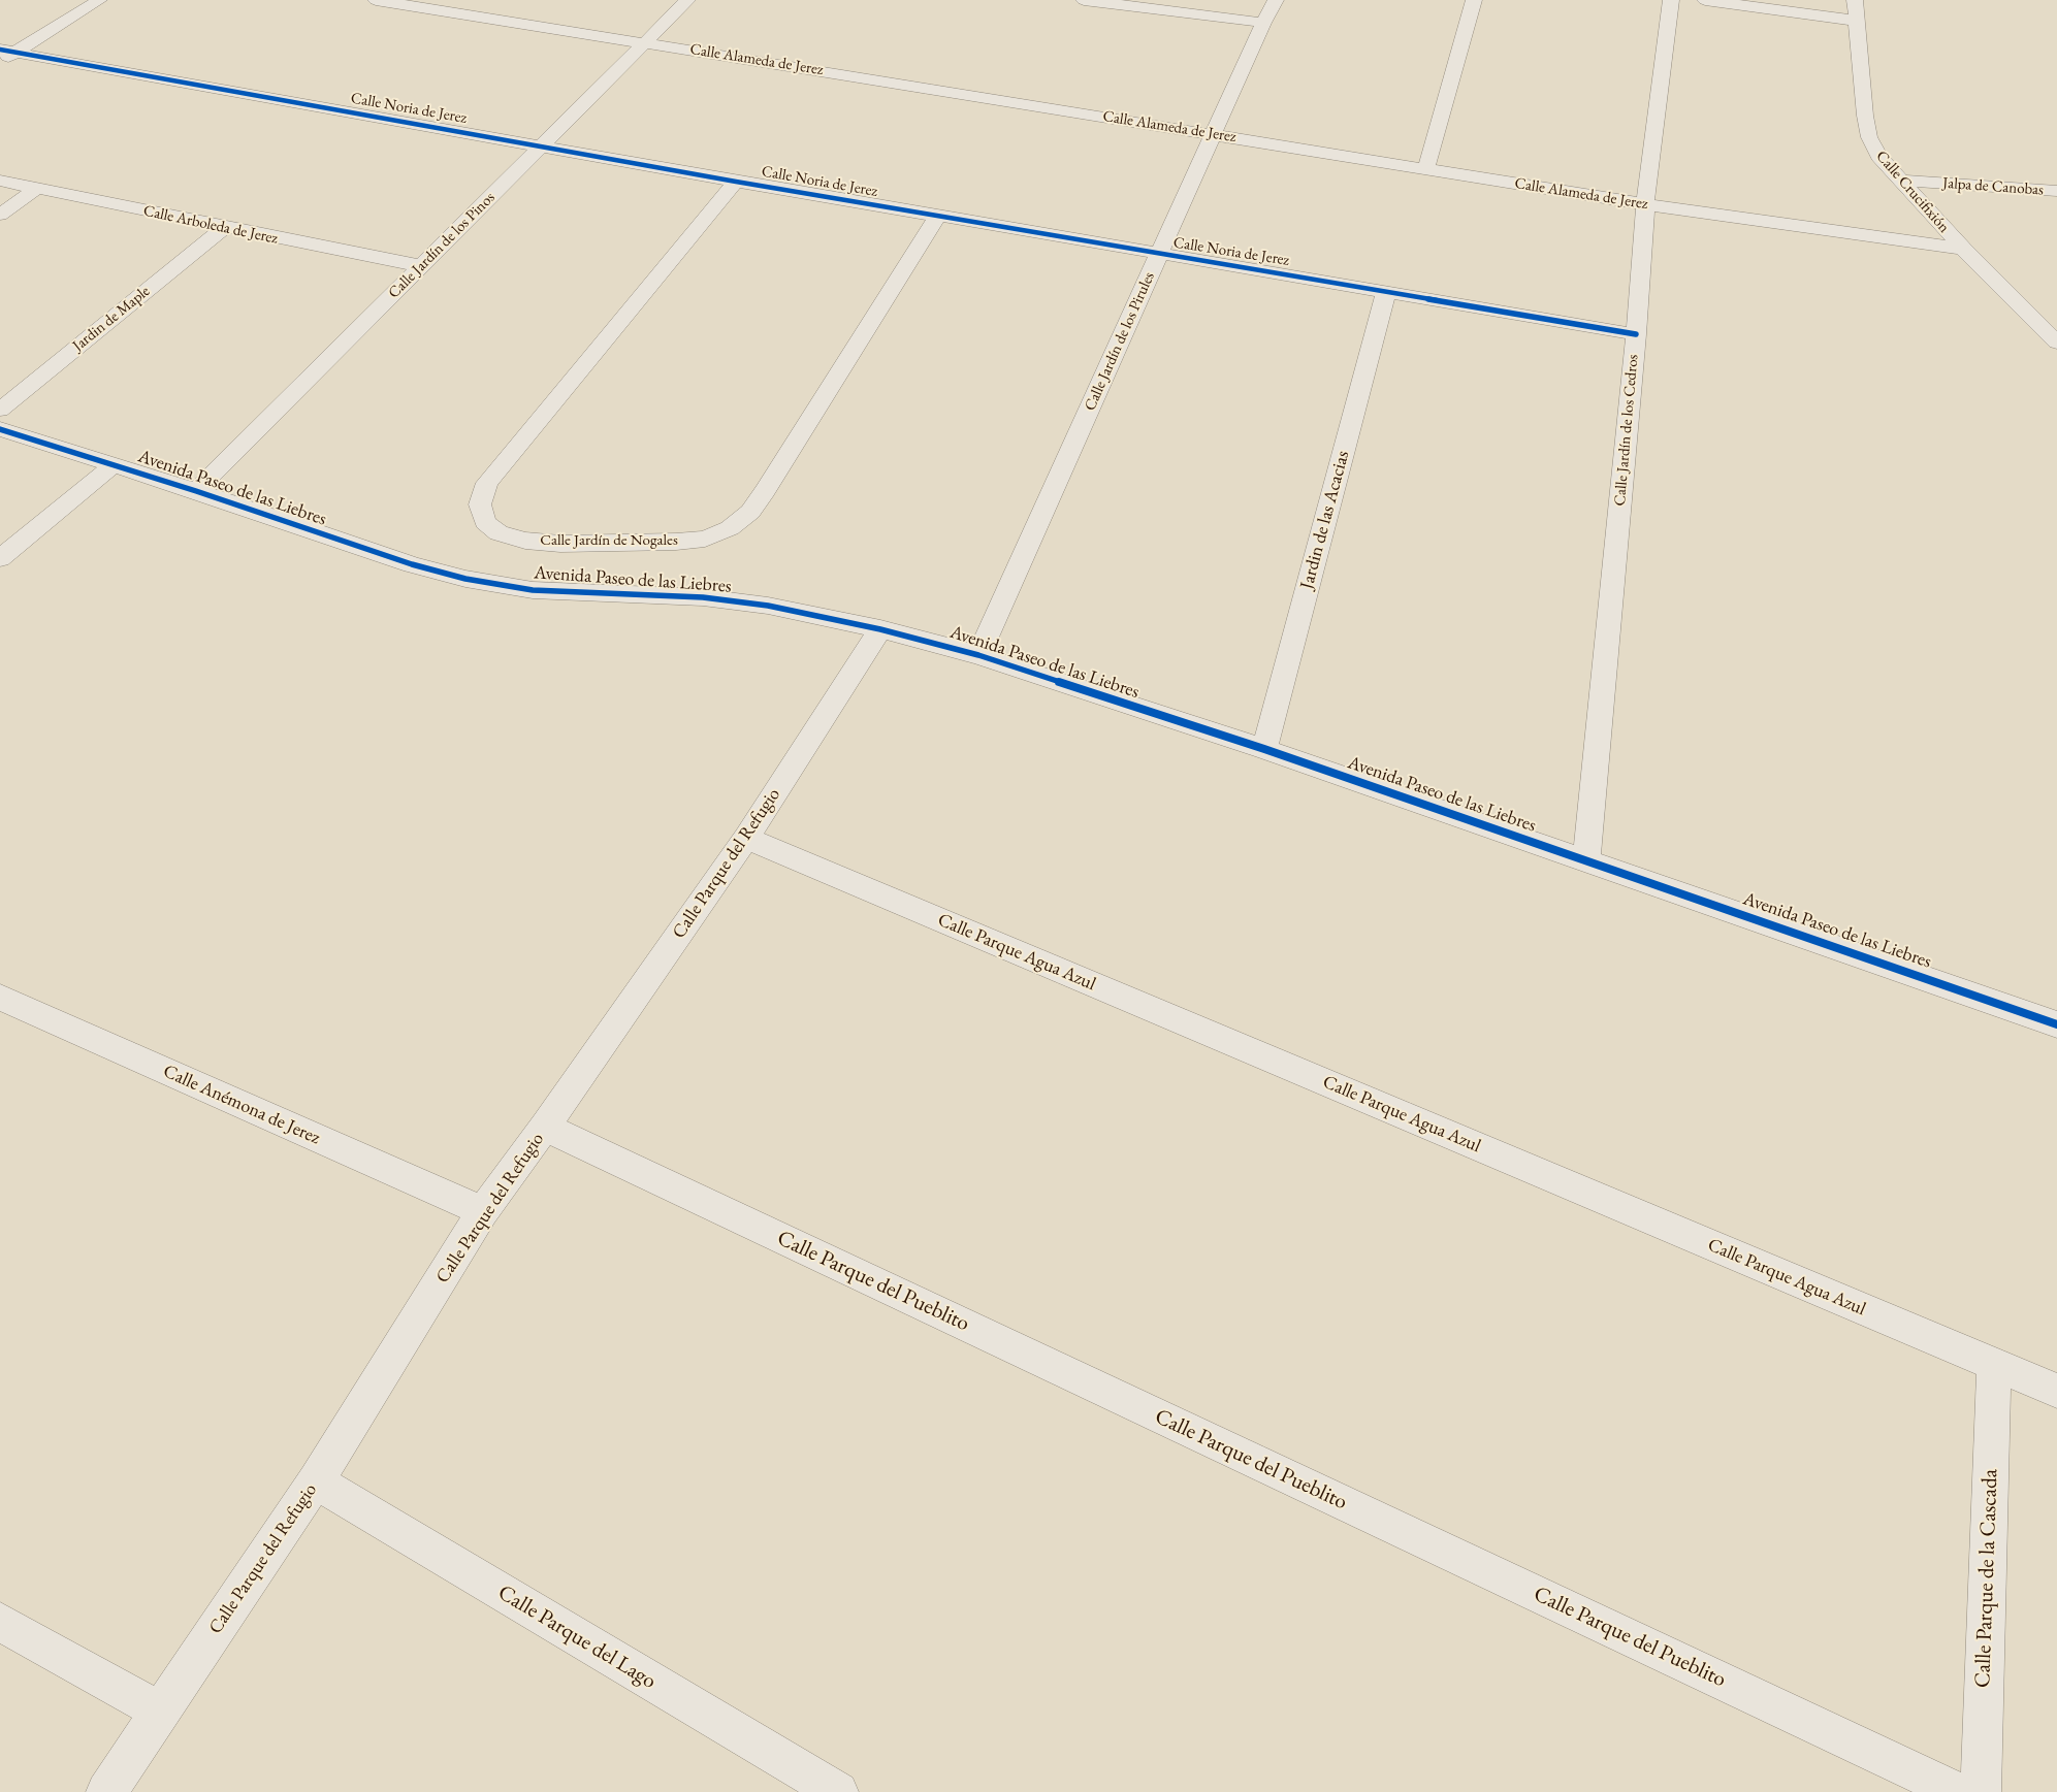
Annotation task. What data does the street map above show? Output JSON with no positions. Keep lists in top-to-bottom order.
{
  "streets": {
    "street": [
      "Calle Alameda de Jerez",
      "Calle Noria de Jerez",
      "Jalpa de Canobas",
      "Calle Crucifixión",
      "Calle Arboleda de Jerez",
      "Calle Jardín de los Pinos",
      "Jardin de Maple",
      "Calle Jardín de los Pirules",
      "Calle Jardín de los Cedros",
      "Avenida Paseo de las Liebres",
      "Jardin de las Acacias",
      "Calle Jardín de Nogales",
      "Calle Parque del Refugio",
      "Calle Parque Agua Azul",
      "Calle Anémona de Jerez",
      "Calle Parque del Pueblito",
      "Calle Parque de la Cascada",
      "Calle Parque del Lago"
    ]
  },
  "crossings": [
    ["Calle Alameda de Jerez", "Calle Crucifixión"],
    ["Calle Alameda de Jerez", "Calle Jardín de los Pinos"],
    ["Calle Alameda de Jerez", "Calle Jardín de los Pirules"],
    ["Calle Alameda de Jerez", "Calle Jardín de los Cedros"],
    ["Calle Noria de Jerez", "Calle Jardín de los Pinos"],
    ["Calle Noria de Jerez", "Calle Jardín de los Pirules"],
    ["Calle Noria de Jerez", "Calle Jardín de los Cedros"],
    ["Calle Noria de Jerez", "Jardin de las Acacias"],
    ["Calle Noria de Jerez", "Calle Jardín de Nogales"],
    ["Jalpa de Canobas", "Calle Crucifixión"],
    ["Calle Arboleda de Jerez", "Calle Jardín de los Pinos"],
    ["Calle Arboleda de Jerez", "Jardin de Maple"],
    ["Calle Jardín de los Pinos", "Avenida Paseo de las Liebres"],
    ["Calle Jardín de los Pirules", "Avenida Paseo de las Liebres"],
    ["Calle Jardín de los Cedros", "Avenida Paseo de las Liebres"],
    ["Avenida Paseo de las Liebres", "Jardin de las Acacias"],
    ["Avenida Paseo de las Liebres", "Calle Parque del Refugio"],
    ["Calle Parque del Refugio", "Calle Parque Agua Azul"],
    ["Calle Parque del Refugio", "Calle Anémona de Jerez"],
    ["Calle Parque del Refugio", "Calle Parque del Pueblito"],
    ["Calle Parque del Refugio", "Calle Parque del Lago"],
    ["Calle Parque Agua Azul", "Calle Parque de la Cascada"]
  ]
}
